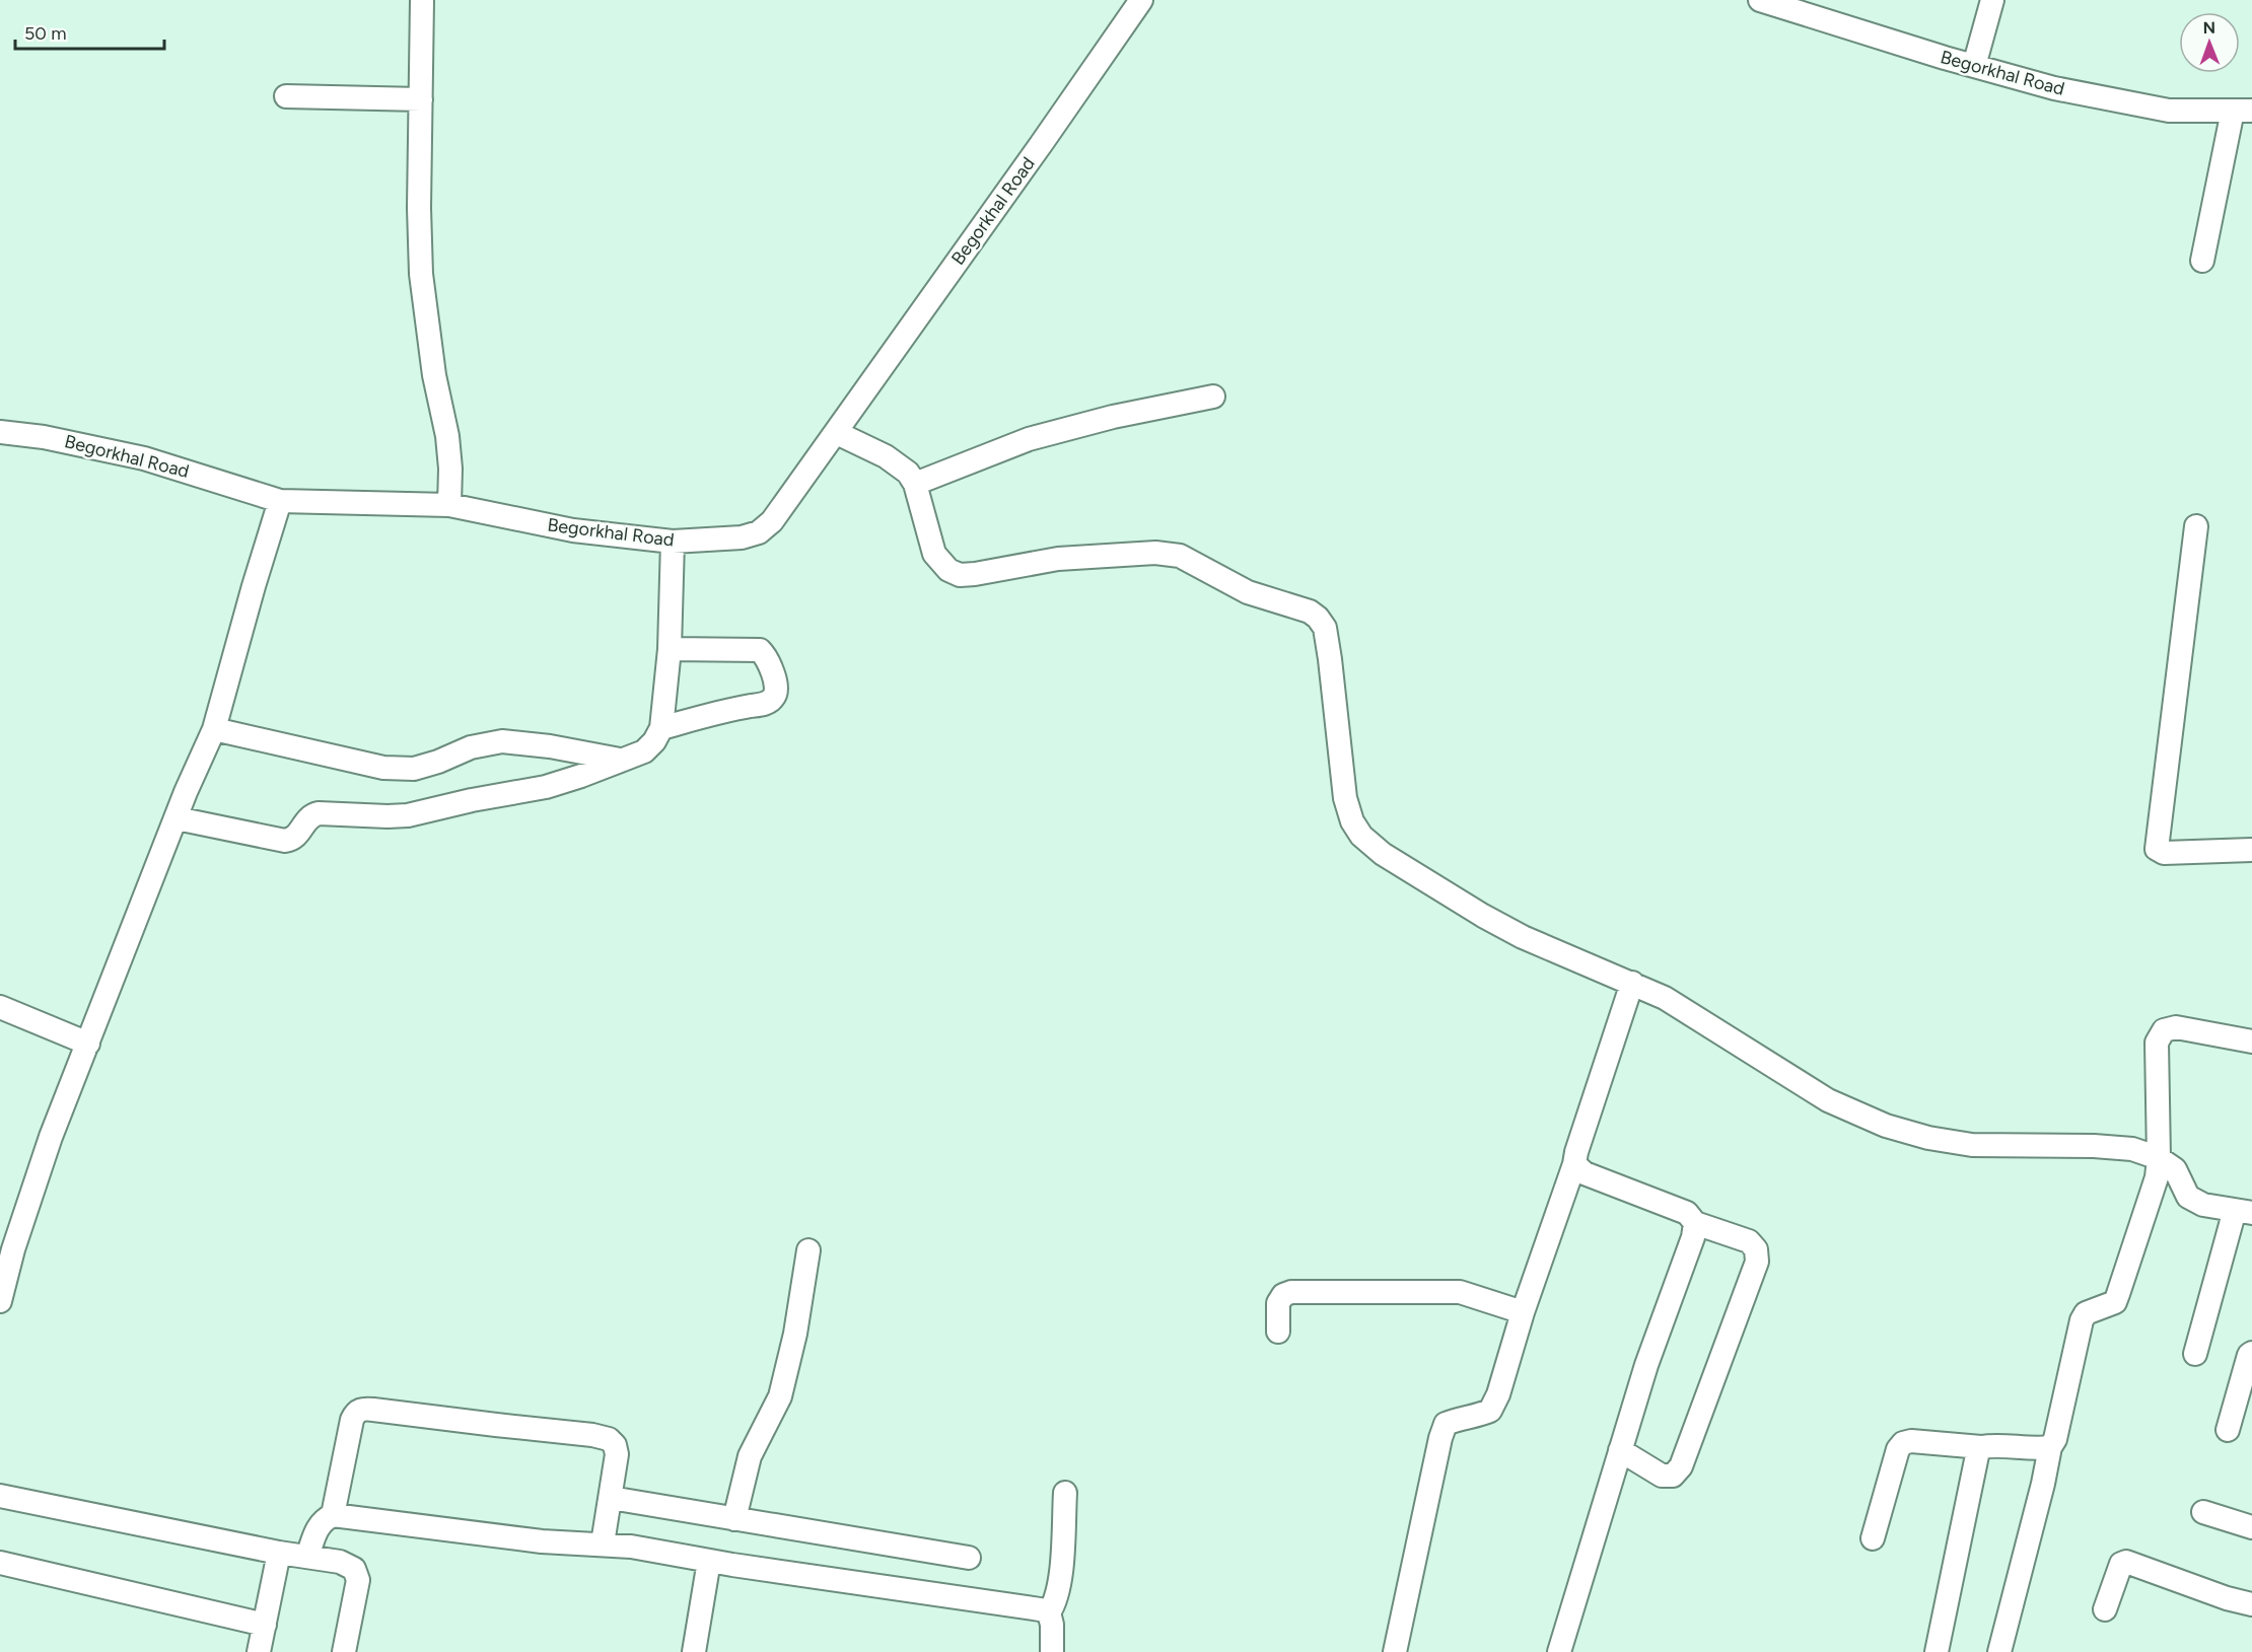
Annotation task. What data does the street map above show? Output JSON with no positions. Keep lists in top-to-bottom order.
{
  "streets": {
    "street": ["Begorkhal Road"]
  },
  "scale_bar": "50 m",
  "north": "top"
}
